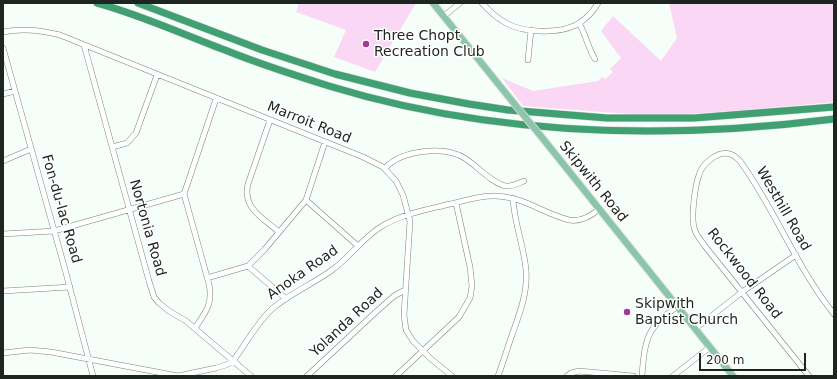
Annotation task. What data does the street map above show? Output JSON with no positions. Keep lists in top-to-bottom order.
{
  "streets": {
    "main road": ["Skipwith Road"],
    "street": [
      "Marroit Road",
      "Fon-du-lac Road",
      "Westhill Road",
      "Nortonia Road",
      "Anoka Road",
      "Rockwood Road",
      "Yolanda Road"
    ]
  },
  "crossings": [
    ["Marroit Road", "Nortonia Road"],
    ["Marroit Road", "Anoka Road"],
    ["Marroit Road", "Yolanda Road"],
    ["Skipwith Road", "Anoka Road"],
    ["Westhill Road", "Rockwood Road"],
    ["Nortonia Road", "Anoka Road"]
  ],
  "places": ["Three Chopt Recreation Club", "Skipwith Baptist Church"],
  "scale_bar": "200 m"
}
